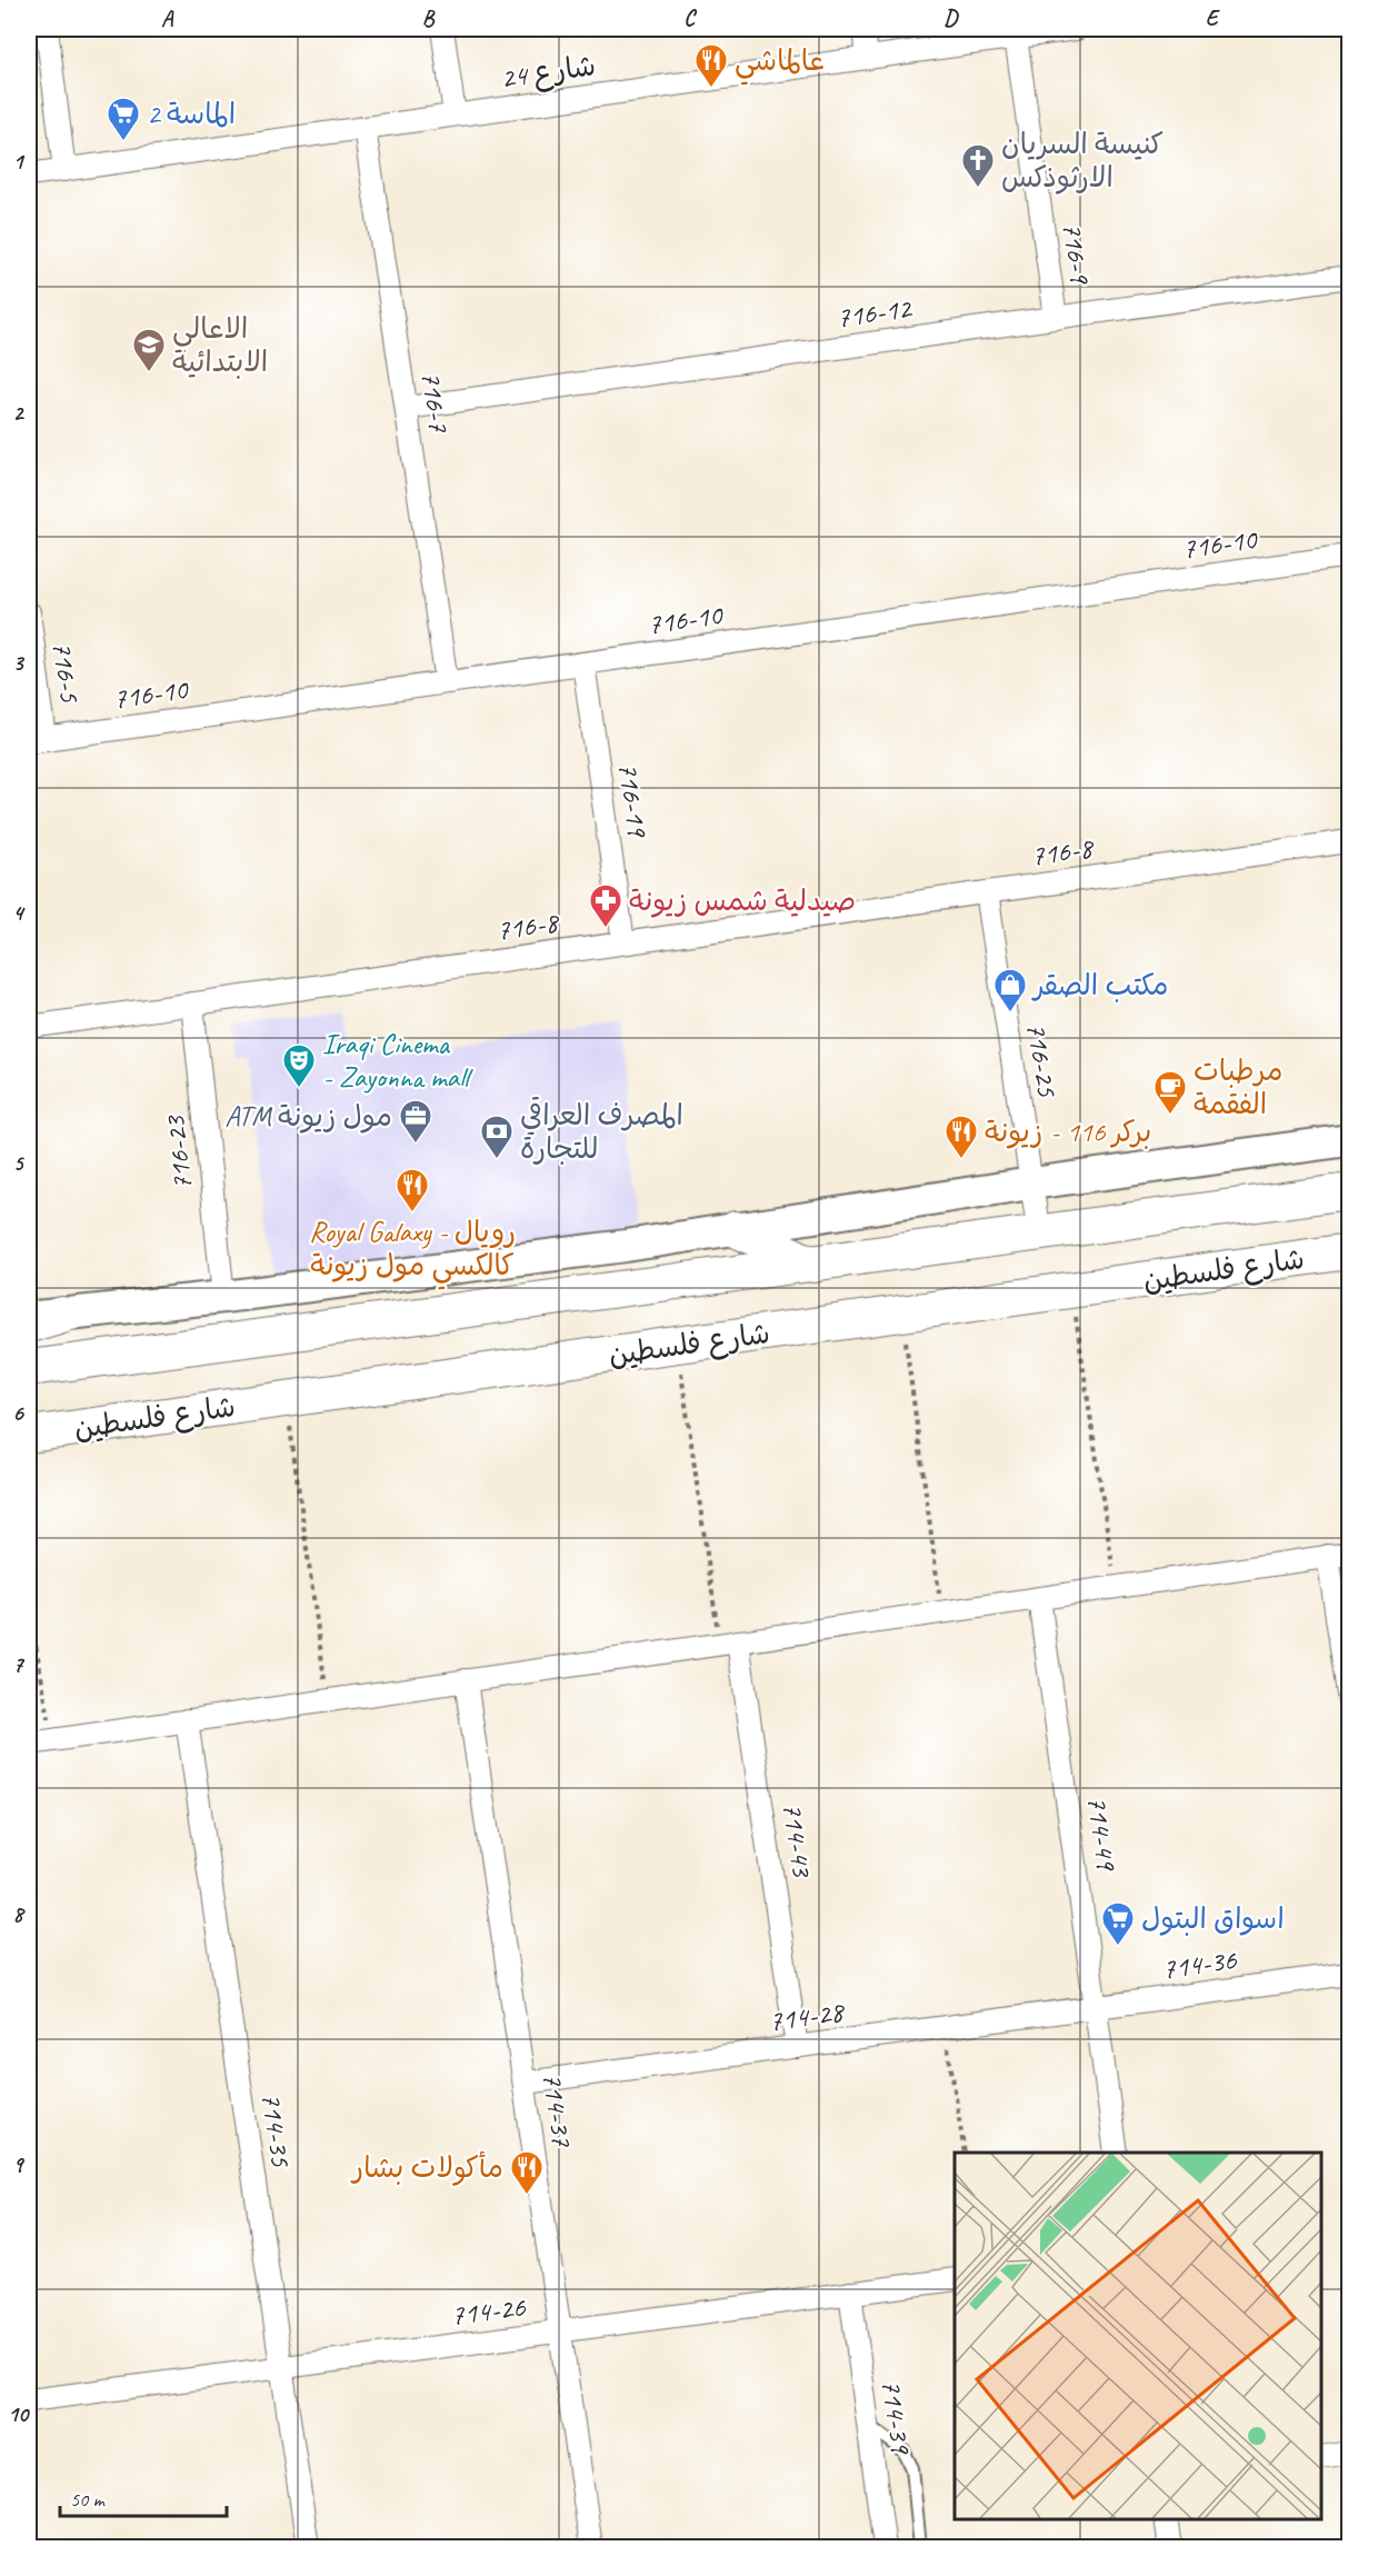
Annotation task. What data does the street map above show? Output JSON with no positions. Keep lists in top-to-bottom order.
{
  "streets": {
    "main road": ["شارع فلسطين"],
    "street": [
      "شارع 24",
      "716-9",
      "716-12",
      "716-7",
      "716-10",
      "716-5",
      "716-19",
      "716-8",
      "716-25",
      "716-23",
      "714-49",
      "714-43",
      "714-36",
      "714-28",
      "714-37",
      "714-35",
      "714-26",
      "714-39"
    ]
  },
  "crossings": [
    ["شارع 24", "716-9"],
    ["شارع 24", "716-7"],
    ["716-9", "716-12"],
    ["716-12", "716-7"],
    ["716-7", "716-10"],
    ["716-10", "716-5"],
    ["716-10", "716-19"],
    ["716-19", "716-8"],
    ["716-8", "716-25"],
    ["716-8", "716-23"],
    ["716-25", "شارع فلسطين"],
    ["714-49", "714-36"],
    ["714-49", "714-28"],
    ["714-43", "714-28"],
    ["714-36", "714-28"],
    ["714-28", "714-37"],
    ["714-37", "714-26"],
    ["714-35", "714-26"],
    ["714-26", "714-39"]
  ],
  "places": {
    "restaurant": [
      "عالماشي",
      "بركر 116 - زيونة",
      "Royal Galaxy - رويال كالكسي مول زيونة",
      "مأكولات بشار"
    ],
    "supermarket": ["الماسة 2", "اسواق البتول"],
    "church": ["كنيسة السريان الارثوذكس"],
    "school or university": ["الاعالي الابتدائية"],
    "pharmacy": ["صيدلية شمس زيونة"],
    "shop": ["مكتب الصقر"],
    "theatre": ["Iraqi Cinema - Zayonna mall"],
    "cafe": ["مرطبات الفقمة"],
    "office": ["ATM مول زيونة"],
    "bank": ["المصرف العراقي للتجارة"]
  },
  "scale_bar": "50 m",
  "grid": {
    "columns": [
      "A",
      "B",
      "C",
      "D",
      "E"
    ],
    "rows": [
      "1",
      "2",
      "3",
      "4",
      "5",
      "6",
      "7",
      "8",
      "9",
      "10"
    ]
  }
}
